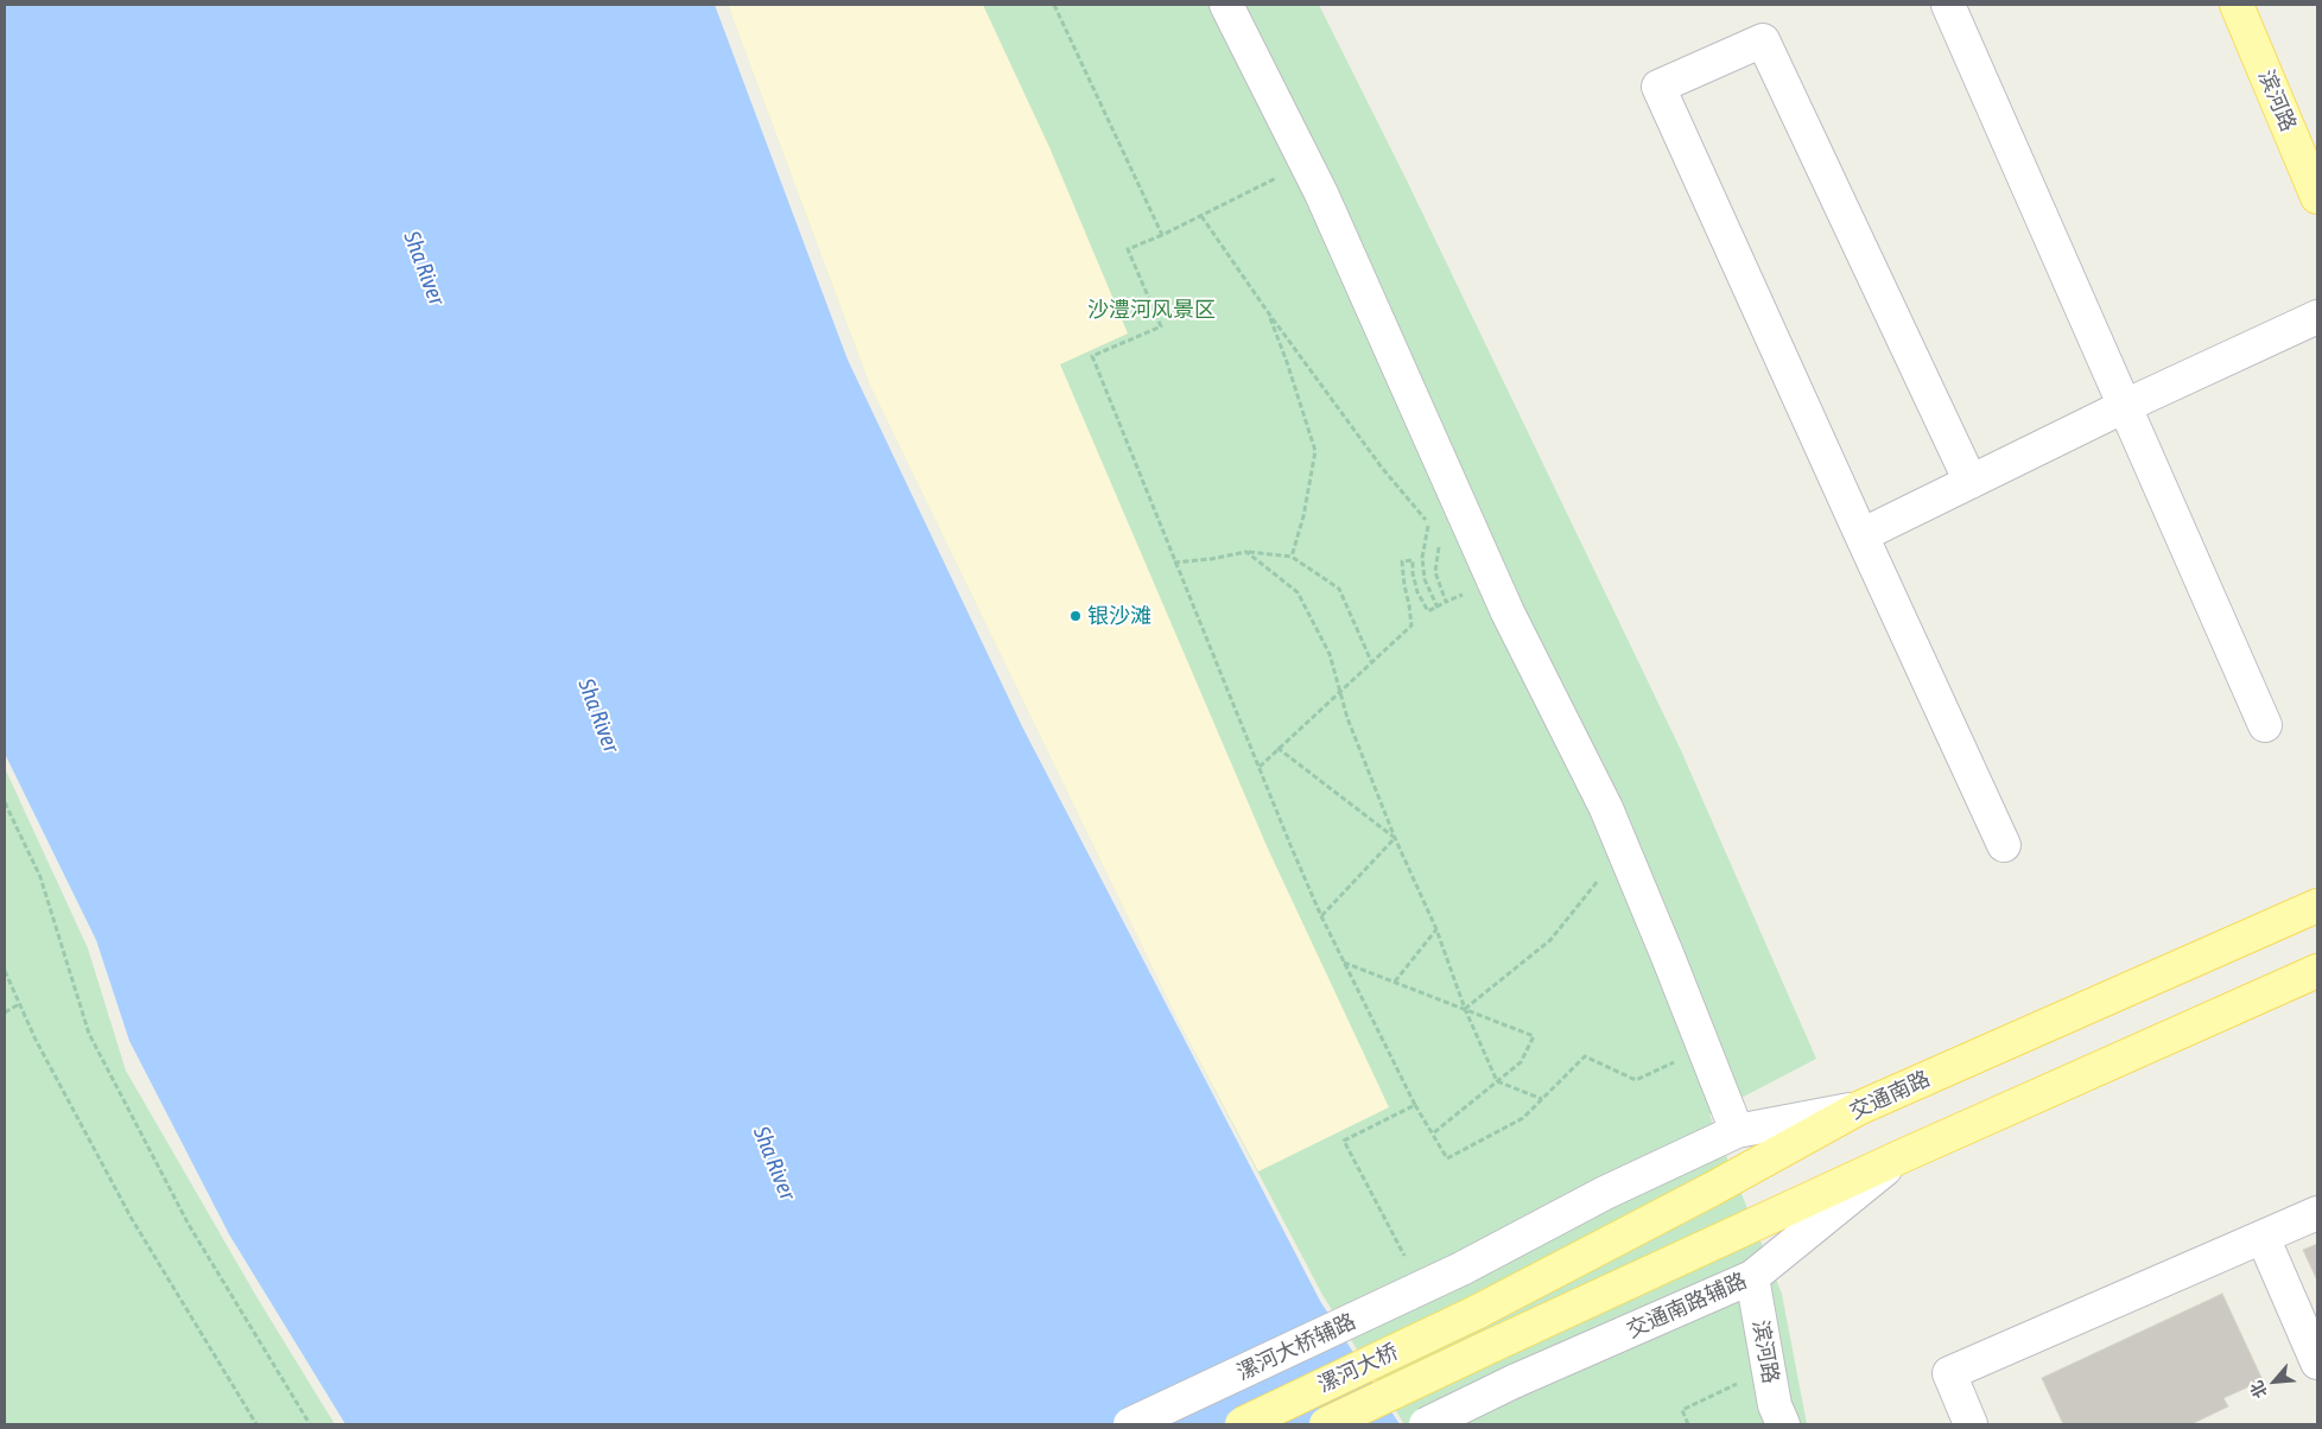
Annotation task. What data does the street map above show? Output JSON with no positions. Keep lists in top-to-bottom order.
{
  "streets": {
    "main road": ["滨河路", "交通南路", "漯河大桥"],
    "street": ["交通南路辅路", "漯河大桥辅路"]
  },
  "crossings": [
    ["滨河路", "交通南路辅路"],
    ["交通南路", "漯河大桥"],
    ["交通南路辅路", "漯河大桥"]
  ],
  "water": ["Sha River"],
  "parks": ["沙澧河风景区"],
  "places": ["银沙滩"],
  "north": "bottom left"
}
